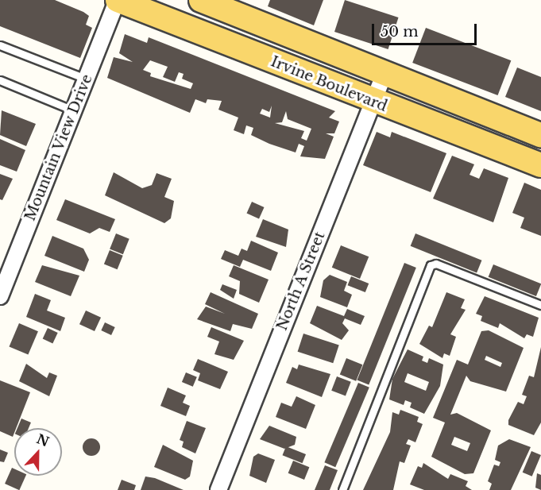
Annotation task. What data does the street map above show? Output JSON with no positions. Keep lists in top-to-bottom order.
{
  "streets": {
    "main road": ["Irvine Boulevard"],
    "street": ["Mountain View Drive", "North A Street"]
  },
  "crossings": [
    ["Irvine Boulevard", "Mountain View Drive"],
    ["Irvine Boulevard", "North A Street"]
  ],
  "scale_bar": "50 m",
  "north": "top"
}
